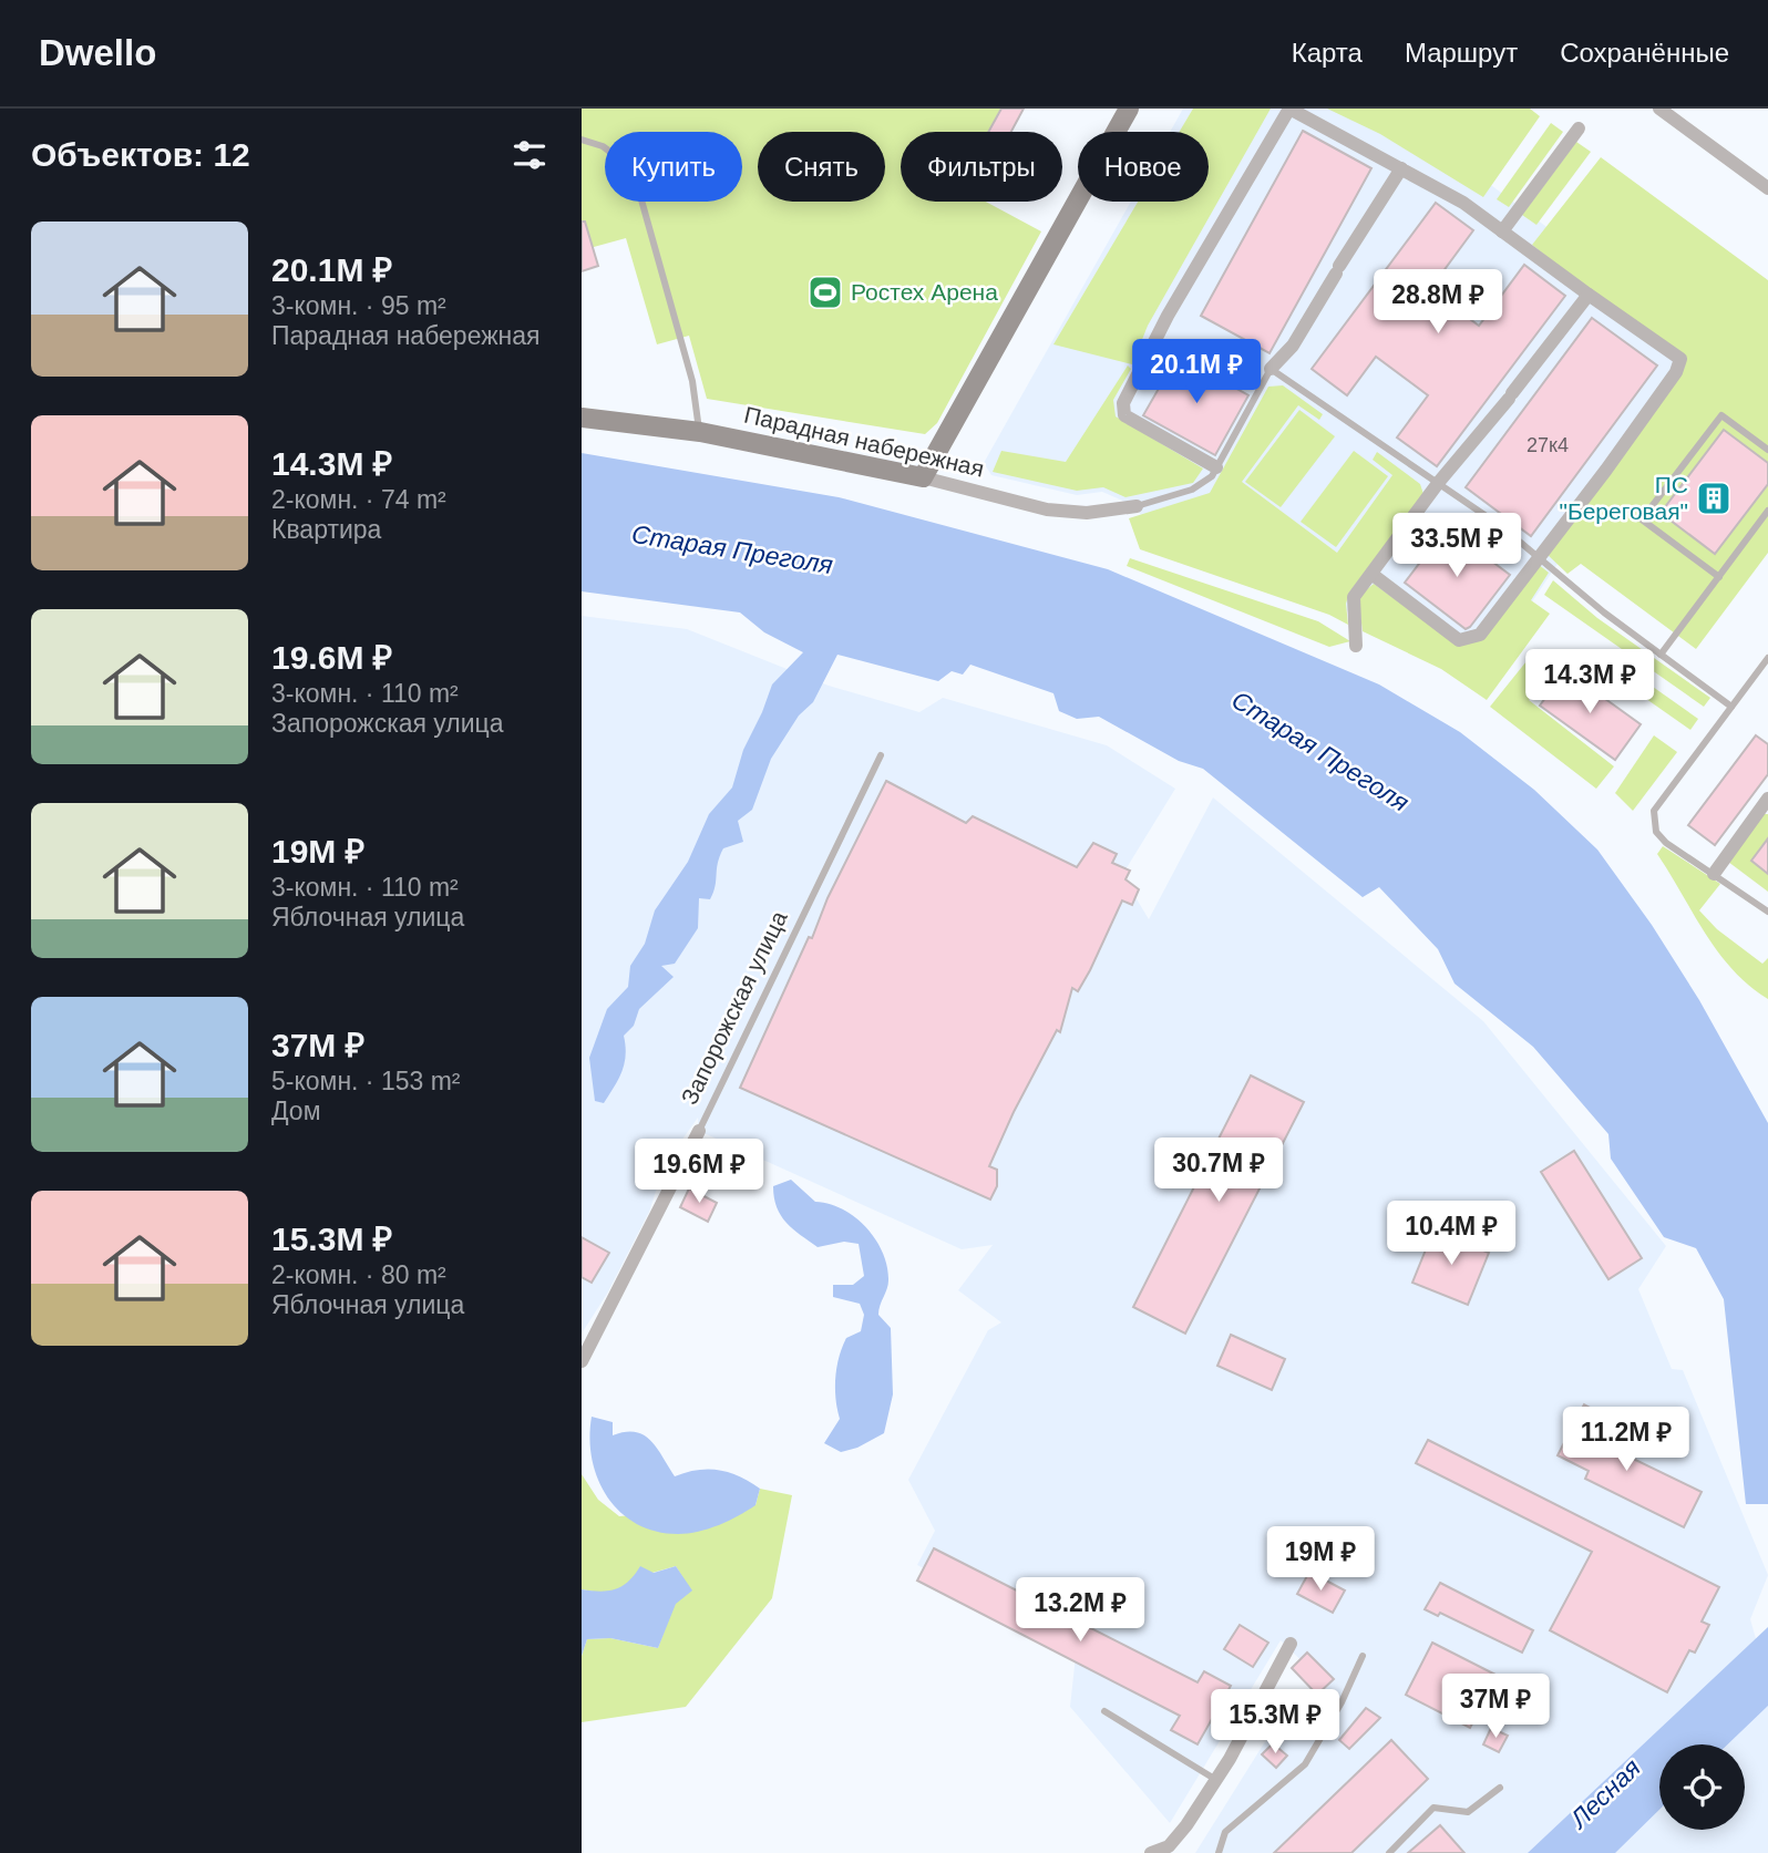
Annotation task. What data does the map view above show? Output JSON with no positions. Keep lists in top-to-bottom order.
{
  "streets": {
    "main road": ["Парадная набережная"],
    "street": ["Запорожская улица"]
  },
  "water": ["Старая Преголя", "Лесная"],
  "places": {
    "sports": ["Ростех Арена"],
    "building": ["ПС \"Береговая\""]
  },
  "house_numbers": ["27к4"],
  "page": {
    "header": "Dwello",
    "nav": ["Карта", "Маршрут", "Сохранённые"],
    "heading": "Объектов: 12",
    "chip": [
      "Купить",
      "Снять",
      "Фильтры",
      "Новое"
    ],
    "list": [
      {
        "name": "20.1M ₽",
        "note": "3-комн. · 95 m² · Парадная набережная"
      },
      {
        "name": "14.3M ₽",
        "note": "2-комн. · 74 m² · Квартира"
      },
      {
        "name": "19.6M ₽",
        "note": "3-комн. · 110 m² · Запорожская улица"
      },
      {
        "name": "19M ₽",
        "note": "3-комн. · 110 m² · Яблочная улица"
      },
      {
        "name": "37M ₽",
        "note": "5-комн. · 153 m² · Дом"
      },
      {
        "name": "15.3M ₽",
        "note": "2-комн. · 80 m² · Яблочная улица"
      }
    ],
    "price": [
      "28.8M ₽",
      "20.1M ₽",
      "33.5M ₽",
      "14.3M ₽",
      "30.7M ₽",
      "19.6M ₽",
      "10.4M ₽",
      "11.2M ₽",
      "19M ₽",
      "13.2M ₽",
      "37M ₽",
      "15.3M ₽"
    ]
  }
}
